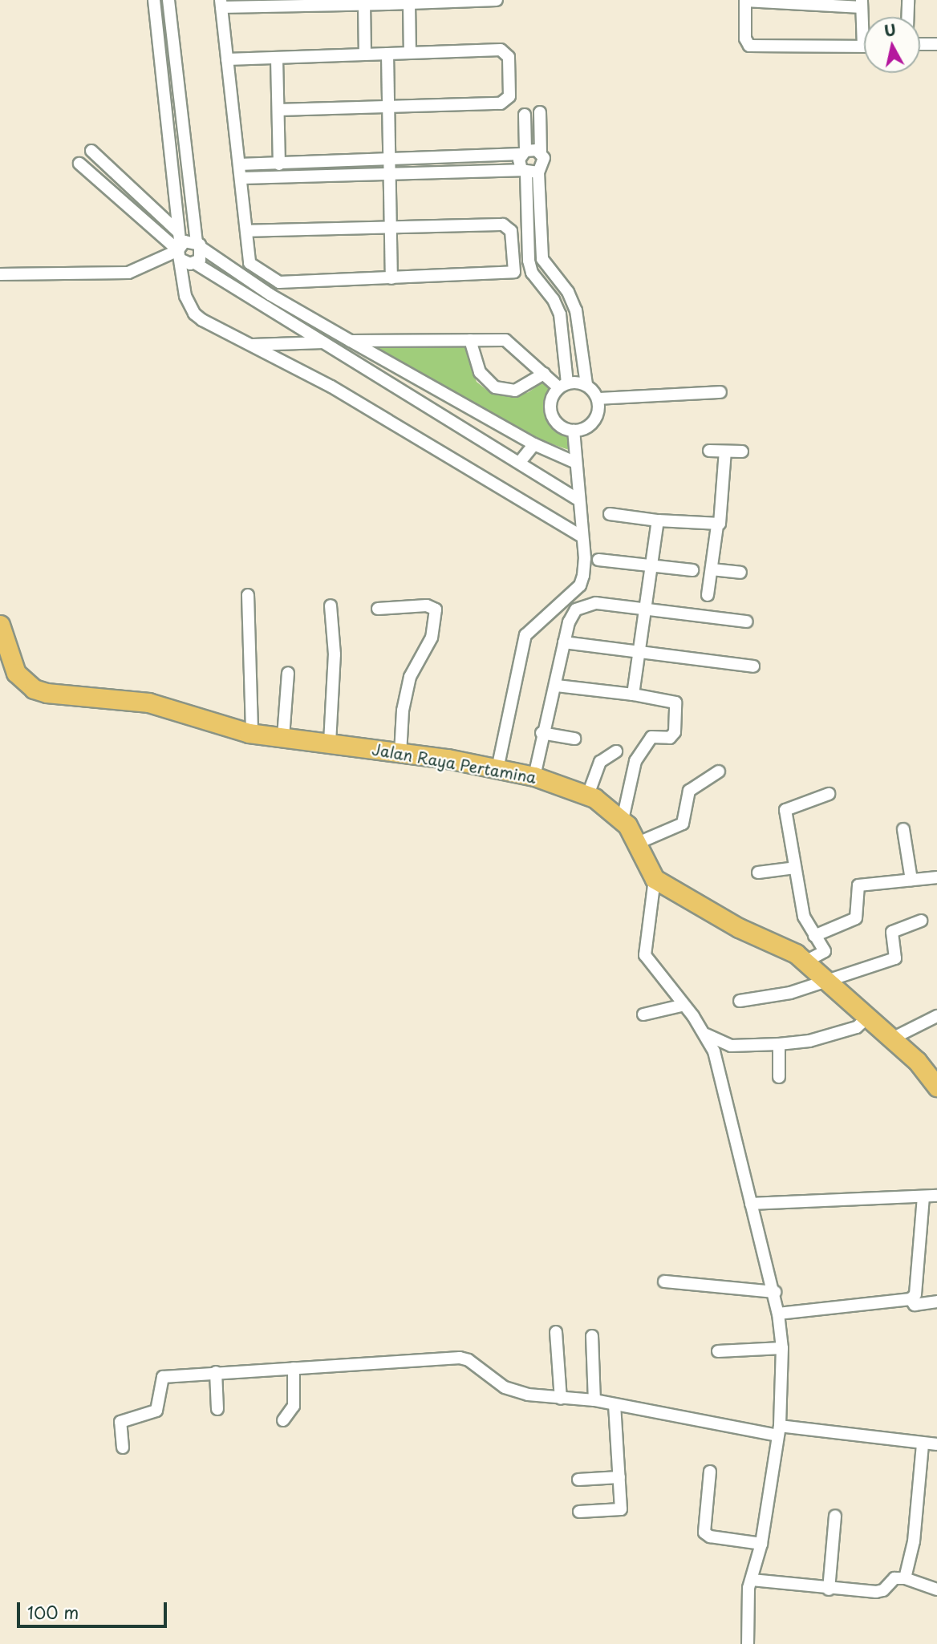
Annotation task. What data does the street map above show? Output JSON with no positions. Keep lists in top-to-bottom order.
{
  "streets": {
    "main road": ["Jalan Raya Pertamina"]
  },
  "scale_bar": "100 m",
  "north": "top"
}
